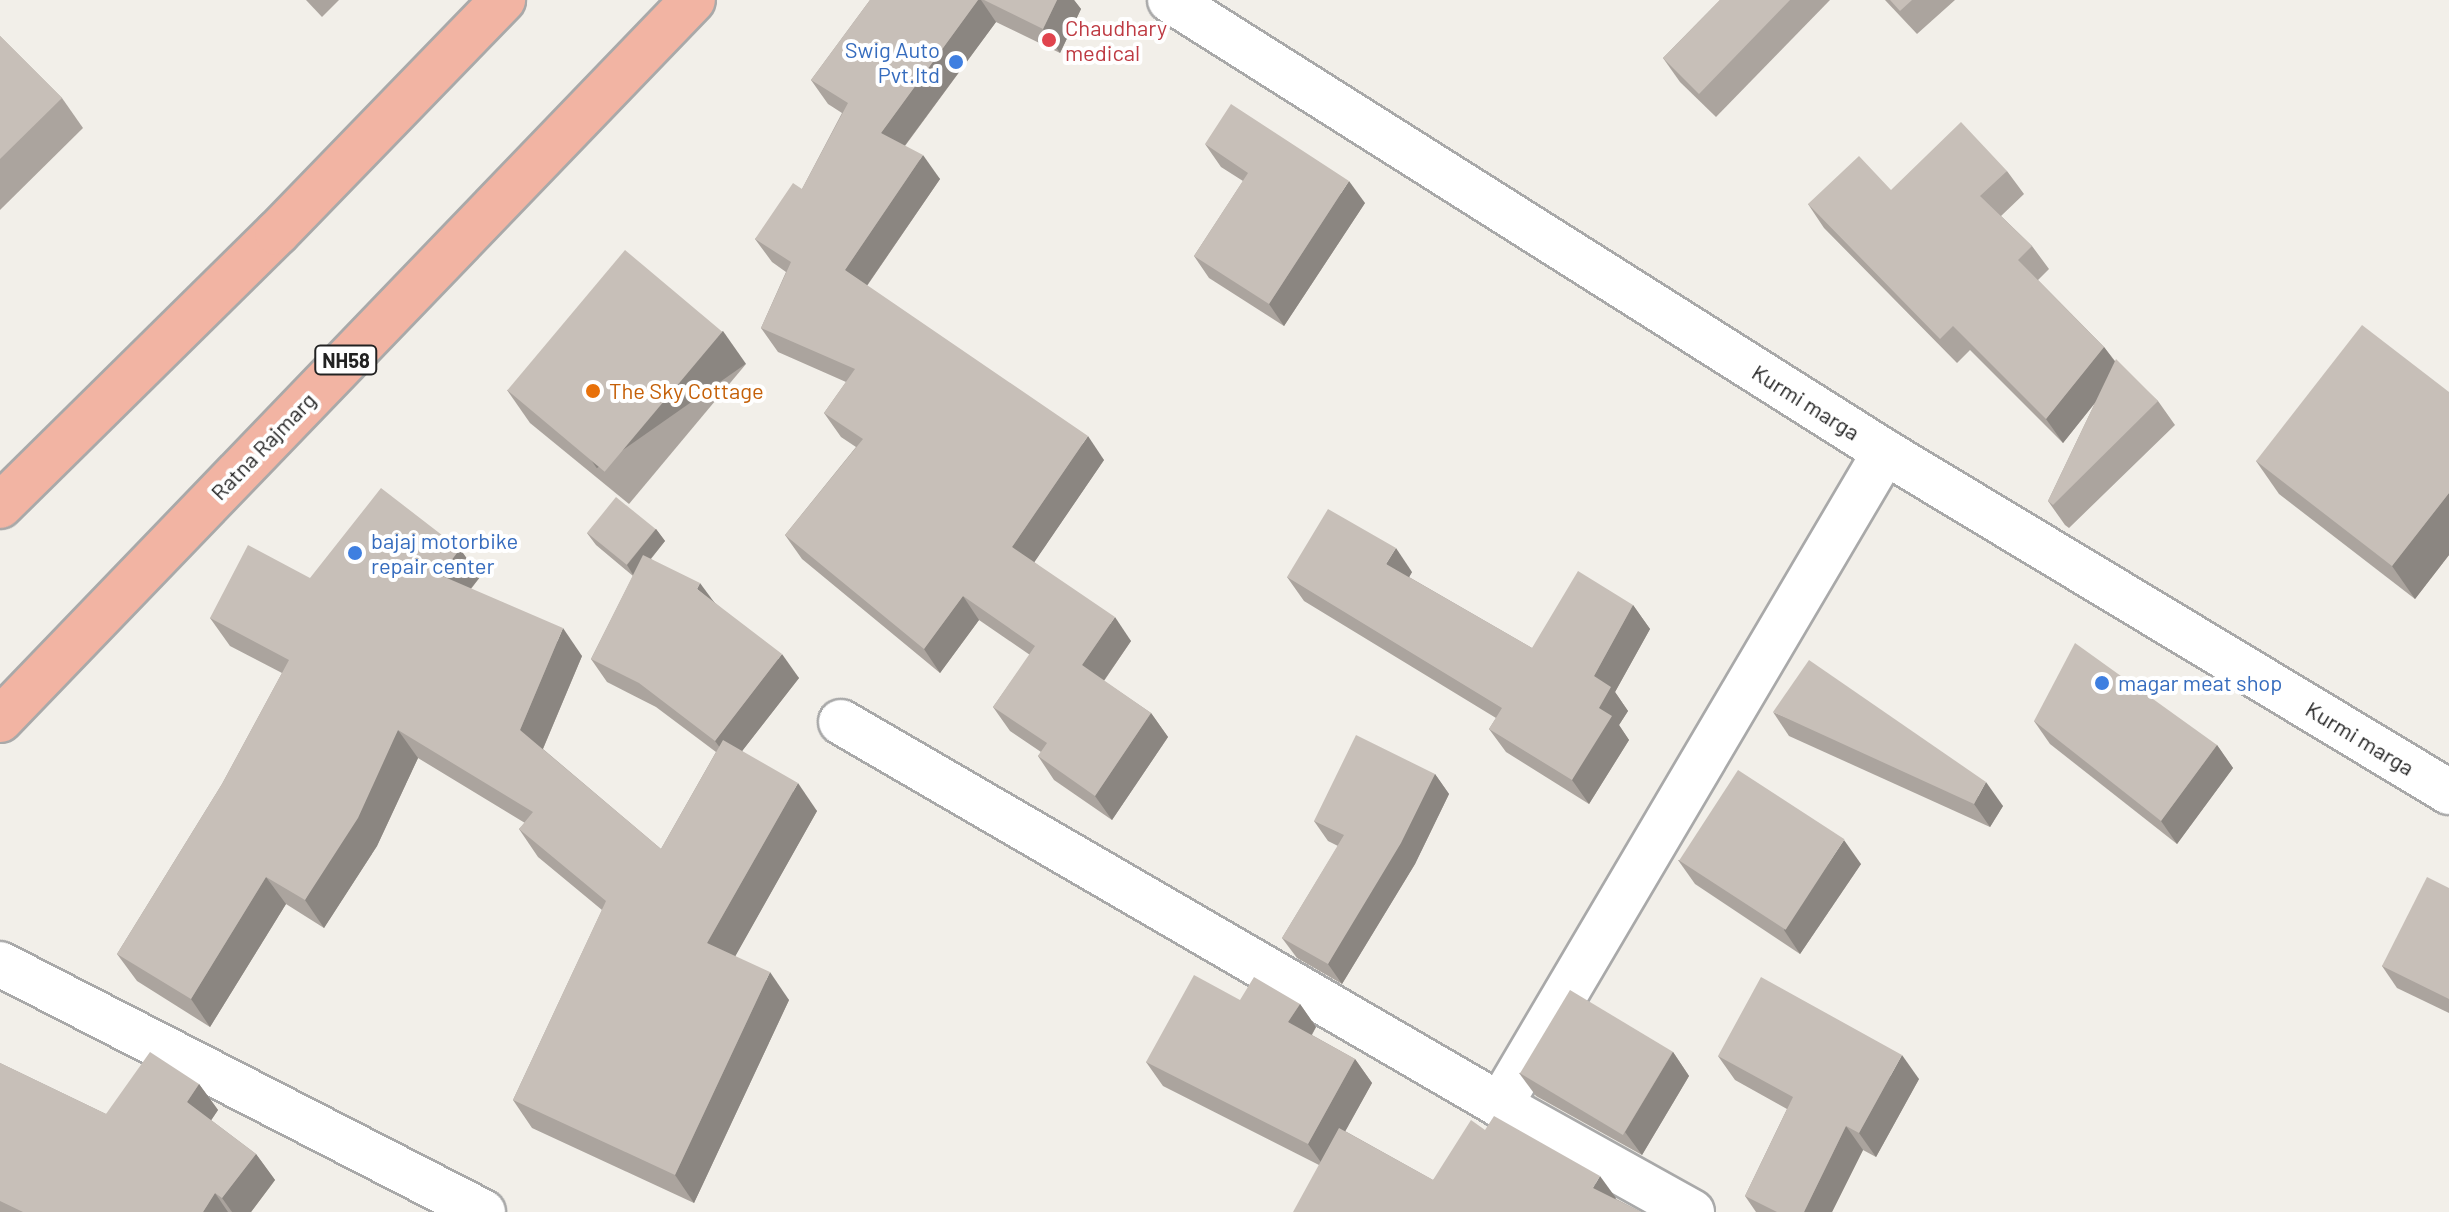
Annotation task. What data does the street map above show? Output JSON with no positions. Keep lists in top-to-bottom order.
{
  "streets": {
    "highway": ["NH58", "Ratna Rajmarg"],
    "street": ["Kurmi marga"]
  },
  "places": [
    "Chaudhary medical",
    "Swig Auto Pvt.ltd",
    "The Sky Cottage",
    "bajaj motorbike repair center",
    "magar meat shop"
  ]
}
